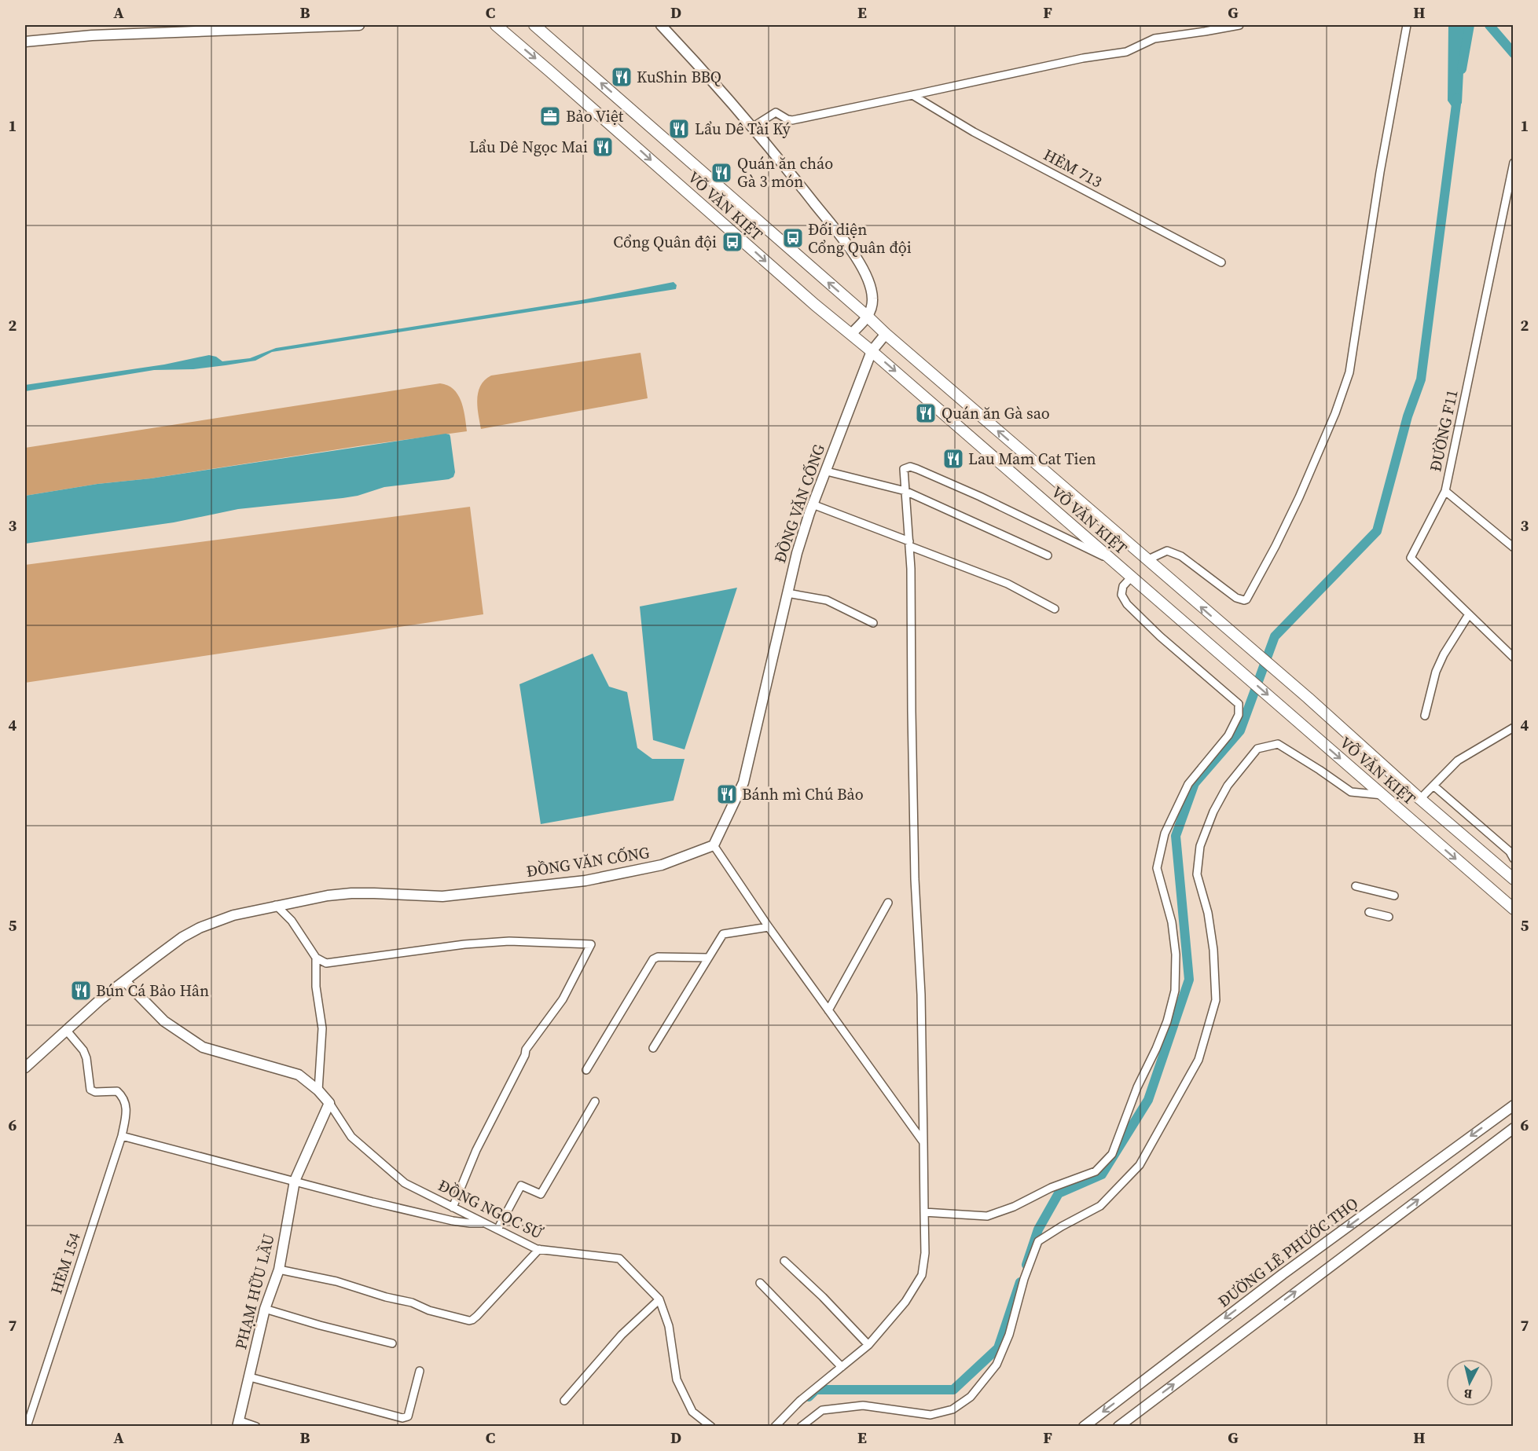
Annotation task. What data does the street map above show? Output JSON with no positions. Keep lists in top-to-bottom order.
{
  "streets": {
    "main road": ["VÕ VĂN KIỆT"],
    "street": [
      "HẺM 713",
      "ĐƯỜNG F11",
      "ĐỒNG VĂN CỐNG",
      "ĐỒNG NGỌC SỨ",
      "ĐƯỜNG LÊ PHƯỚC THỌ",
      "HẺM 154",
      "PHẠM HỮU LẦU"
    ]
  },
  "crossings": [
    ["VÕ VĂN KIỆT", "ĐỒNG VĂN CỐNG"],
    ["ĐỒNG VĂN CỐNG", "HẺM 154"],
    ["ĐỒNG NGỌC SỨ", "PHẠM HỮU LẦU"]
  ],
  "places": {
    "restaurant": [
      "KuShin BBQ",
      "Lẩu Dê Tài Ký",
      "Lẩu Dê Ngọc Mai",
      "Quán ăn cháo Gà 3 món",
      "Quán ăn Gà sao",
      "Lau Mam Cat Tien",
      "Bánh mì Chú Bảo",
      "Bún Cá Bảo Hân"
    ],
    "office": ["Bảo Việt"],
    "bus stop": ["Đối diện Cổng Quân đội", "Cổng Quân đội"]
  },
  "north": "bottom",
  "grid": {
    "columns": [
      "A",
      "B",
      "C",
      "D",
      "E",
      "F",
      "G",
      "H"
    ],
    "rows": [
      "1",
      "2",
      "3",
      "4",
      "5",
      "6",
      "7"
    ]
  }
}
